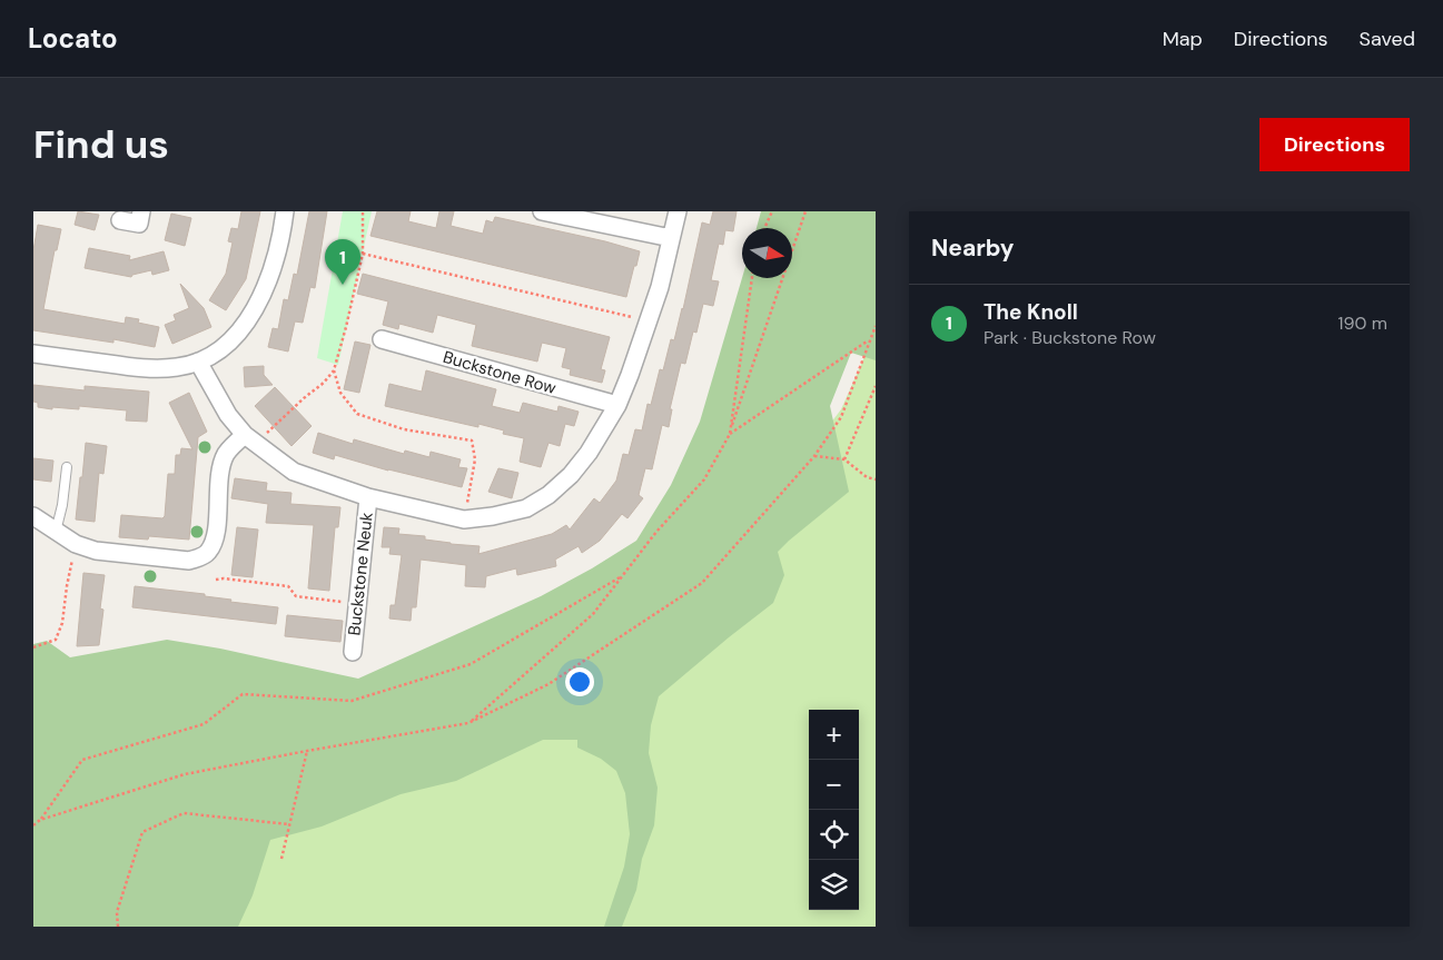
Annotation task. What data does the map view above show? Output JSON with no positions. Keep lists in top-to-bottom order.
{
  "streets": {
    "street": ["Buckstone Row", "Buckstone Neuk"]
  },
  "north": "right",
  "page": {
    "header": "Locato",
    "nav": ["Map", "Directions", "Saved"],
    "buttons": "Directions",
    "title": "Find us",
    "heading": "Nearby",
    "pins": "1",
    "list": [
      {
        "mark": "1",
        "name": "The Knoll",
        "note": "Park · Buckstone Row",
        "value": "190 m"
      }
    ],
    "map_buttons": ["+", "−"]
  }
}
